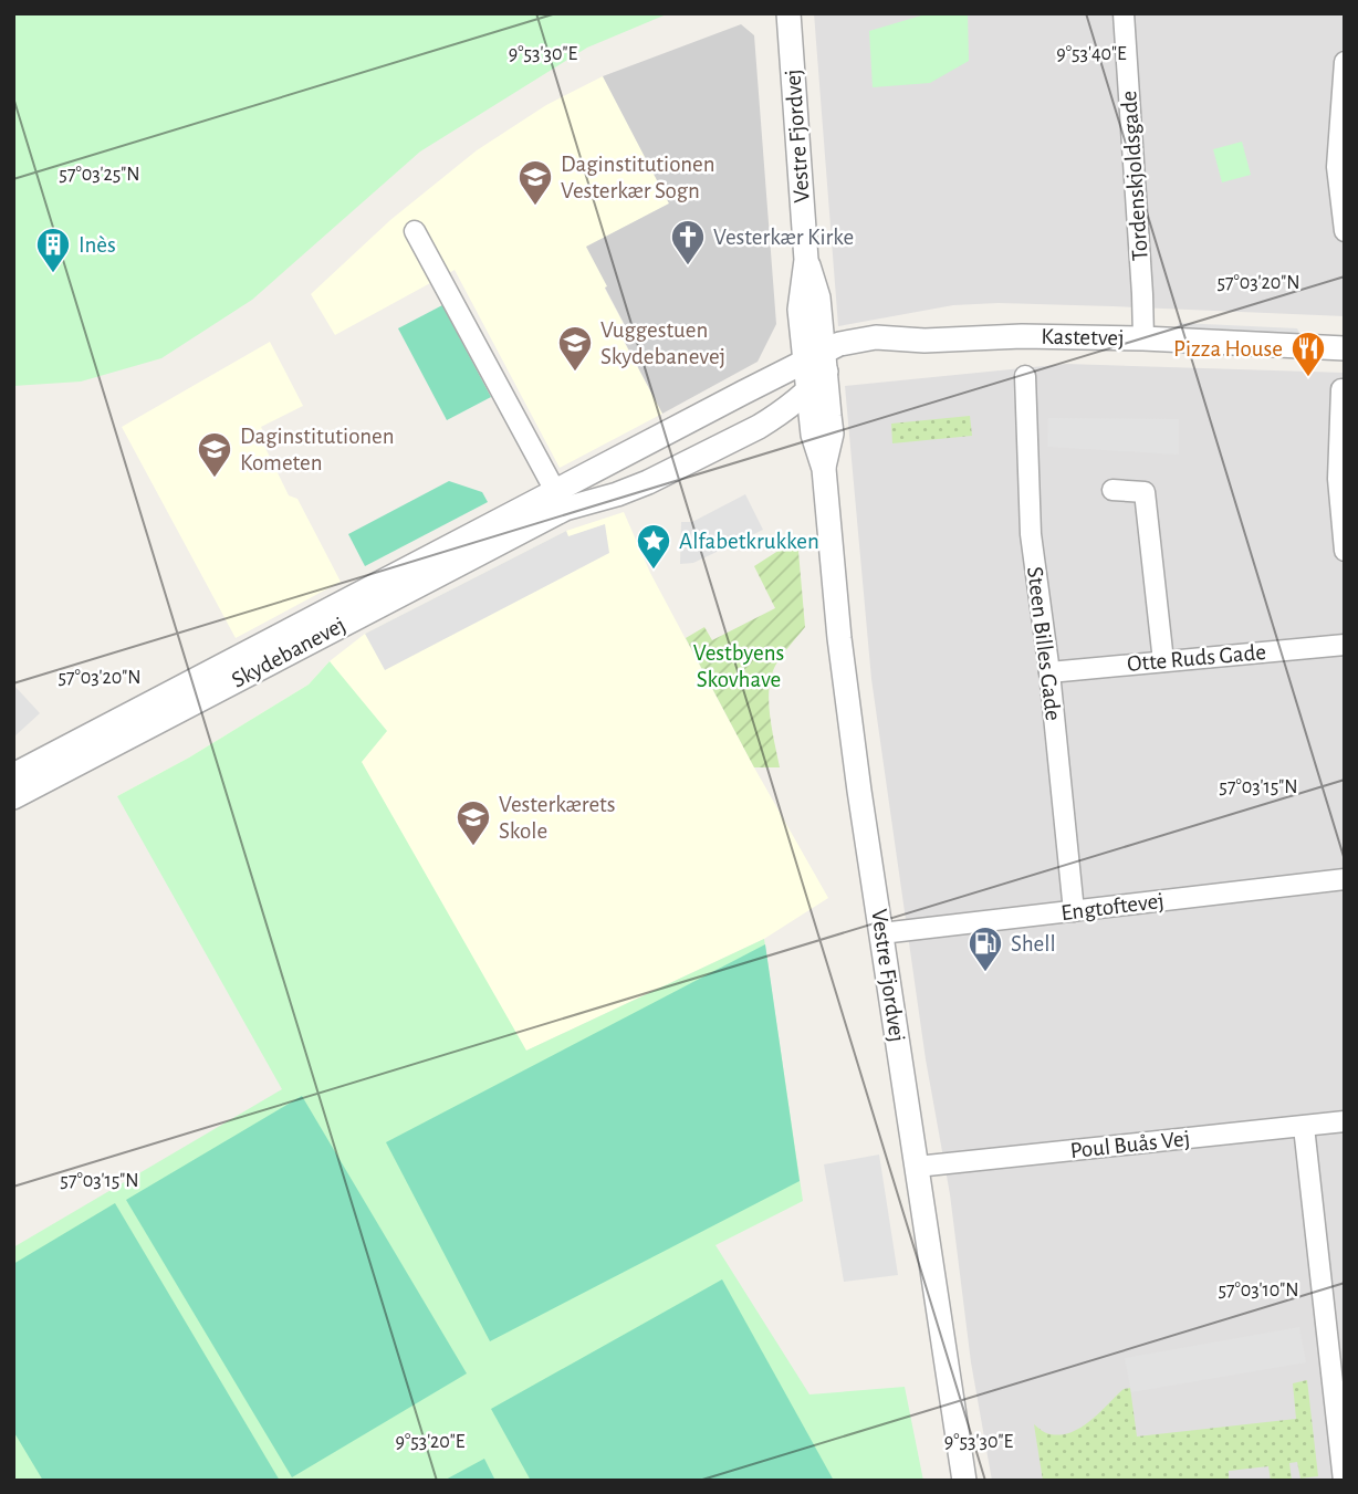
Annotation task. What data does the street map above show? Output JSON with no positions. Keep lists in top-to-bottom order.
{
  "streets": {
    "street": [
      "Vestre Fjordvej",
      "Tordenskjoldsgade",
      "Kastetvej",
      "Steen Billes Gade",
      "Skydebanevej",
      "Otte Ruds Gade",
      "Engtoftevej",
      "Poul Buås Vej"
    ]
  },
  "crossings": [
    ["Vestre Fjordvej", "Kastetvej"],
    ["Vestre Fjordvej", "Skydebanevej"],
    ["Vestre Fjordvej", "Engtoftevej"],
    ["Vestre Fjordvej", "Poul Buås Vej"],
    ["Tordenskjoldsgade", "Kastetvej"],
    ["Kastetvej", "Skydebanevej"],
    ["Steen Billes Gade", "Otte Ruds Gade"],
    ["Steen Billes Gade", "Engtoftevej"]
  ],
  "parks": ["Vestbyens Skovhave"],
  "places": {
    "school or university": [
      "Daginstitutionen Vesterkær Sogn",
      "Vuggestuen Skydebanevej",
      "Daginstitutionen Kometen",
      "Vesterkærets Skole"
    ],
    "church": ["Vesterkær Kirke"],
    "building": ["Inès"],
    "restaurant": ["Pizza House"],
    "place": ["Alfabetkrukken"],
    "fuel station": ["Shell"]
  },
  "coordinates": [
    "9°53'30\"E",
    "9°53'40\"E",
    "57°03'25\"N",
    "57°03'20\"N",
    "57°03'15\"N",
    "57°03'10\"N",
    "9°53'20\"E"
  ]
}
